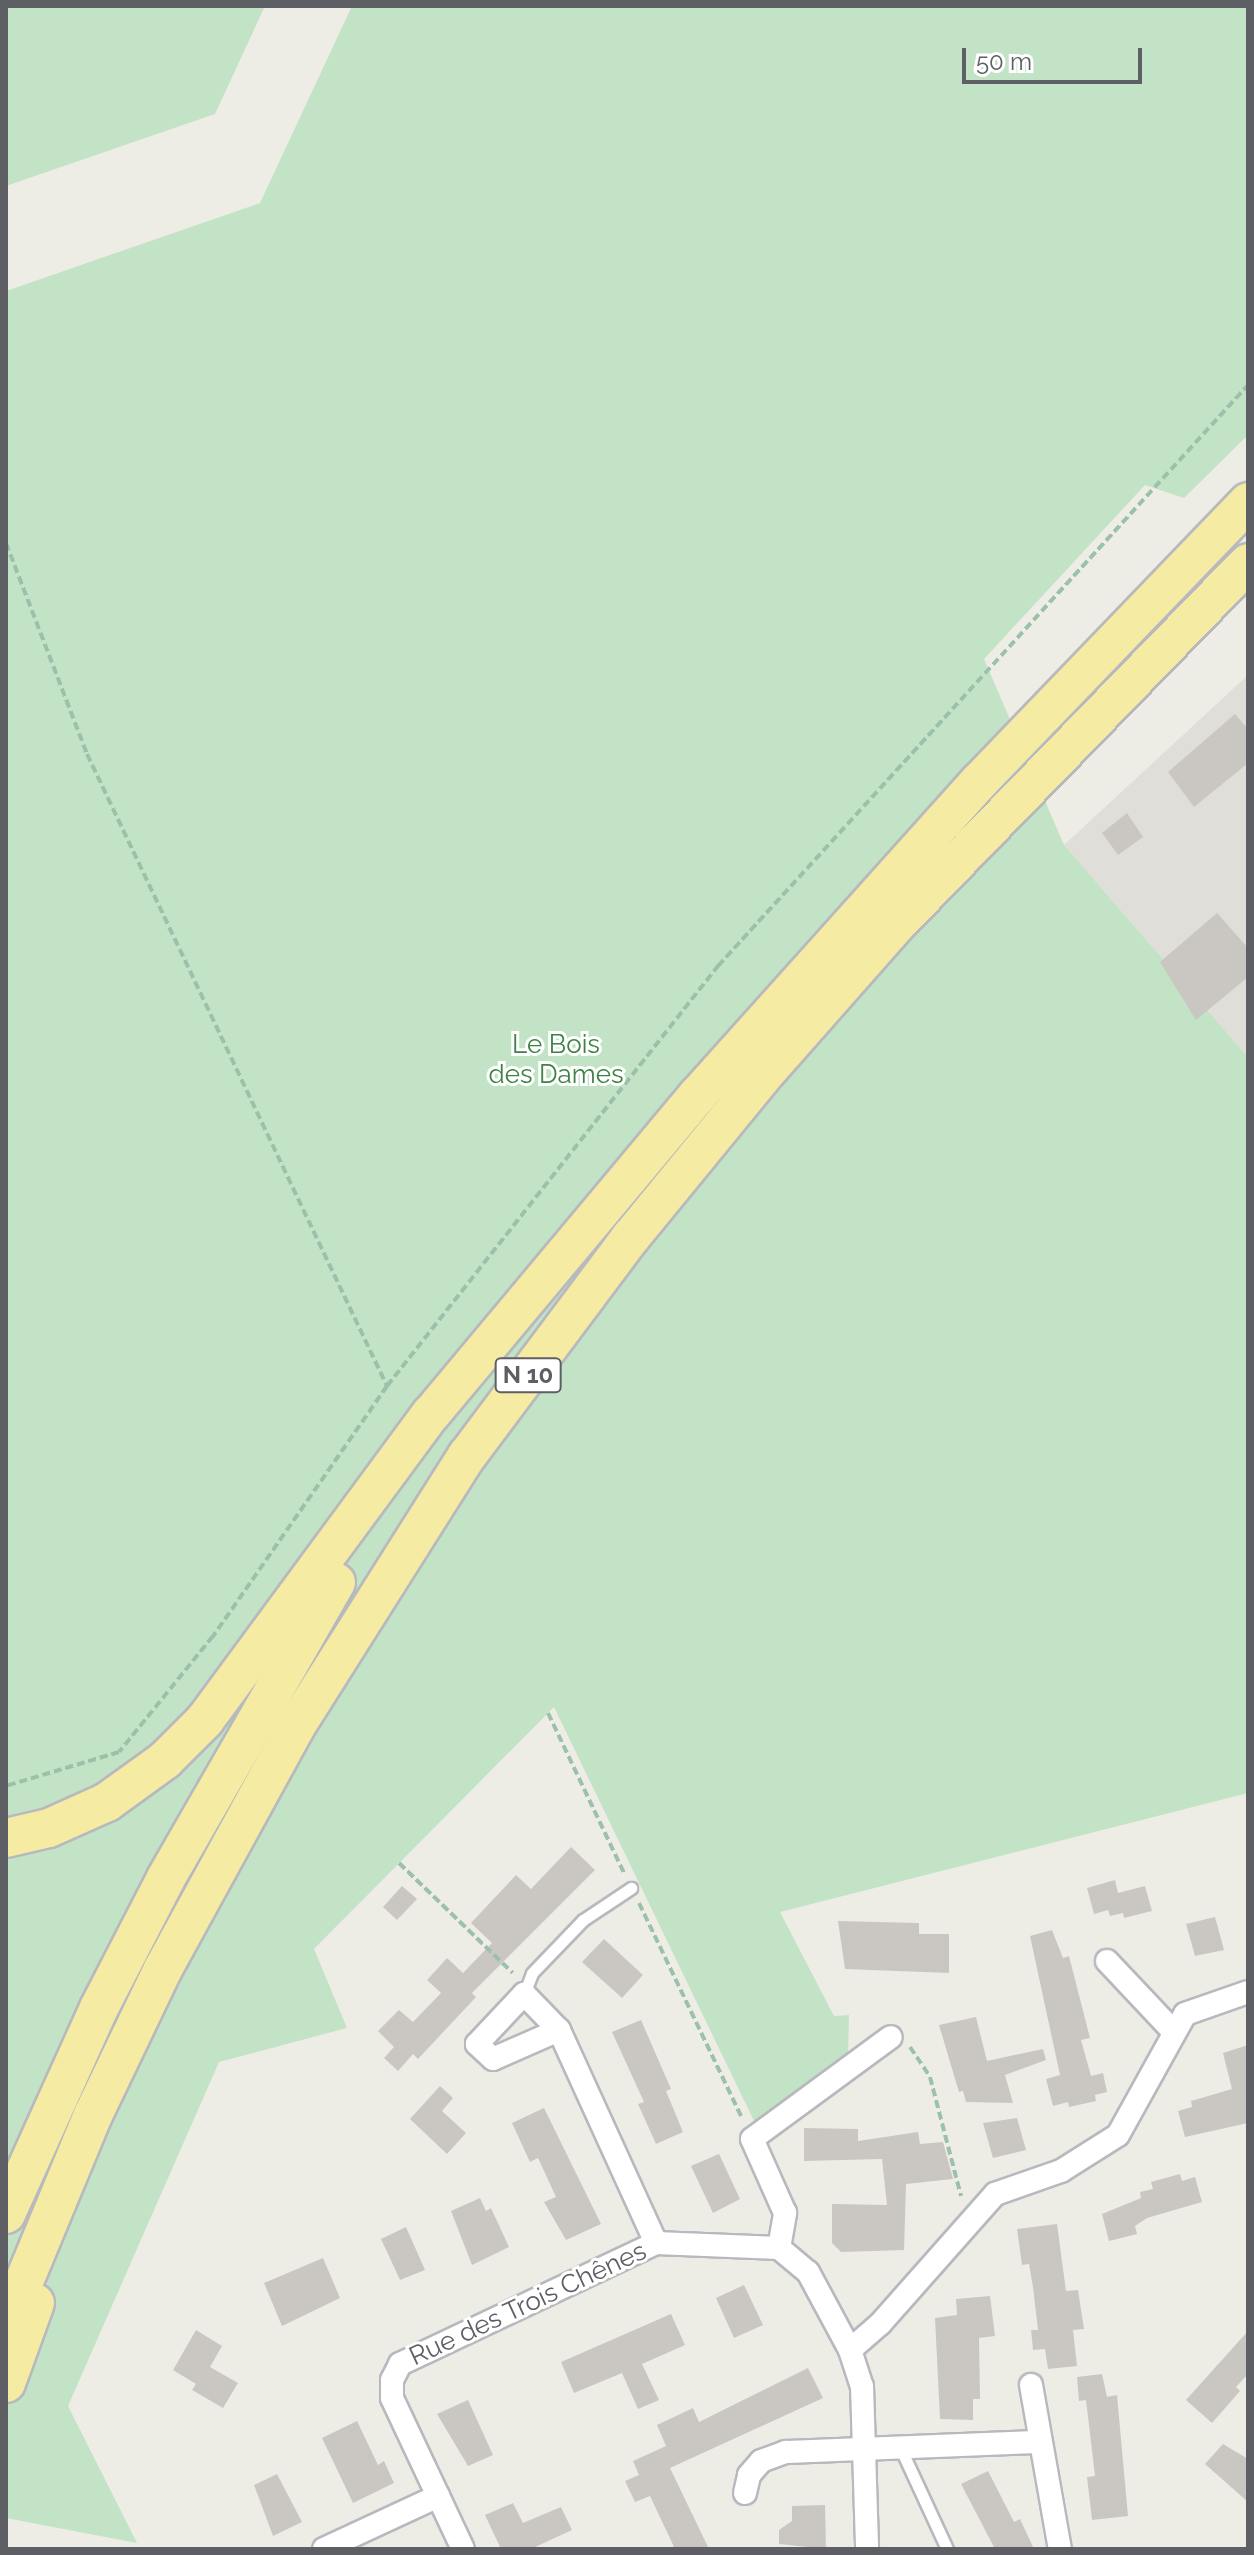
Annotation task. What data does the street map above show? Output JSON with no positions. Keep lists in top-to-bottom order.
{
  "streets": {
    "highway": ["N 10"],
    "street": ["Rue des Trois Chênes"]
  },
  "parks": ["Le Bois des Dames"],
  "scale_bar": "50 m"
}
